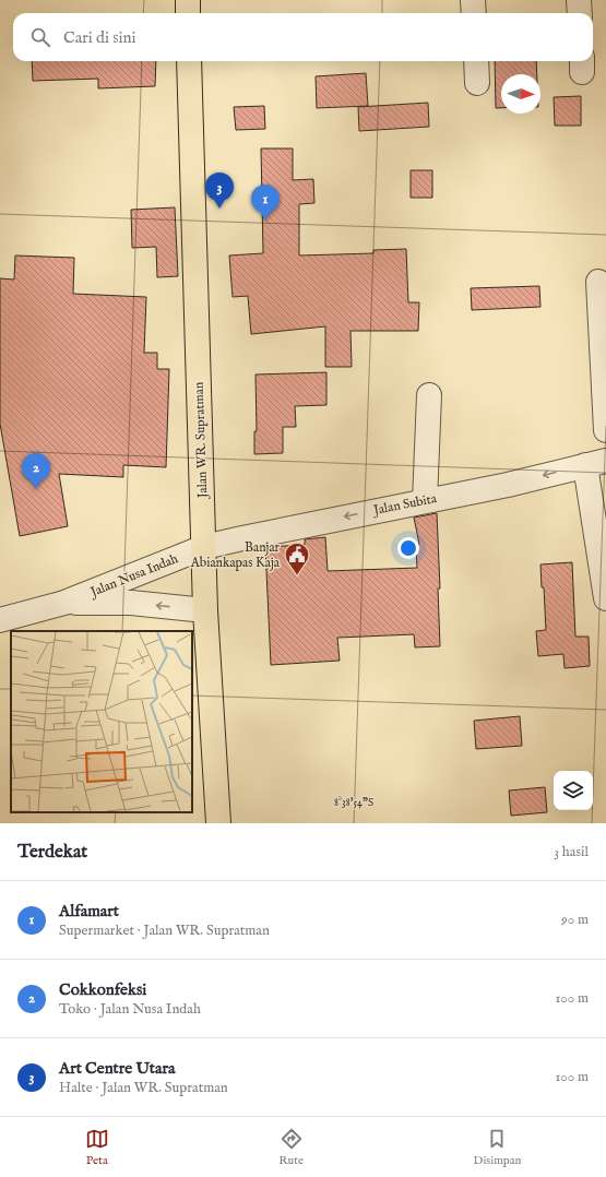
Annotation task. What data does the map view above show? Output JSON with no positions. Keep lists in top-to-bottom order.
{
  "streets": {
    "main road": ["Jalan WR. Supratman"],
    "street": ["Jalan Subita", "Jalan Nusa Indah"]
  },
  "crossings": [
    ["Jalan WR. Supratman", "Jalan Subita"],
    ["Jalan WR. Supratman", "Jalan Nusa Indah"],
    ["Jalan Subita", "Jalan Nusa Indah"]
  ],
  "one_way": ["Jalan Subita"],
  "places": {
    "public building": ["Banjar Abiankapas Kaja"]
  },
  "north": "right",
  "page": {
    "search": "Cari di sini",
    "pins": ["3", "1", "2"],
    "heading": ["Terdekat", "3 hasil"],
    "list": [
      {
        "mark": "1",
        "name": "Alfamart",
        "note": "Supermarket · Jalan WR. Supratman",
        "value": "90 m"
      },
      {
        "mark": "2",
        "name": "Cokkonfeksi",
        "note": "Toko · Jalan Nusa Indah",
        "value": "100 m"
      },
      {
        "mark": "3",
        "name": "Art Centre Utara",
        "note": "Halte · Jalan WR. Supratman",
        "value": "100 m"
      }
    ],
    "nav": ["Peta", "Rute", "Disimpan"]
  },
  "coordinates": ["8°38'54\"S"]
}
